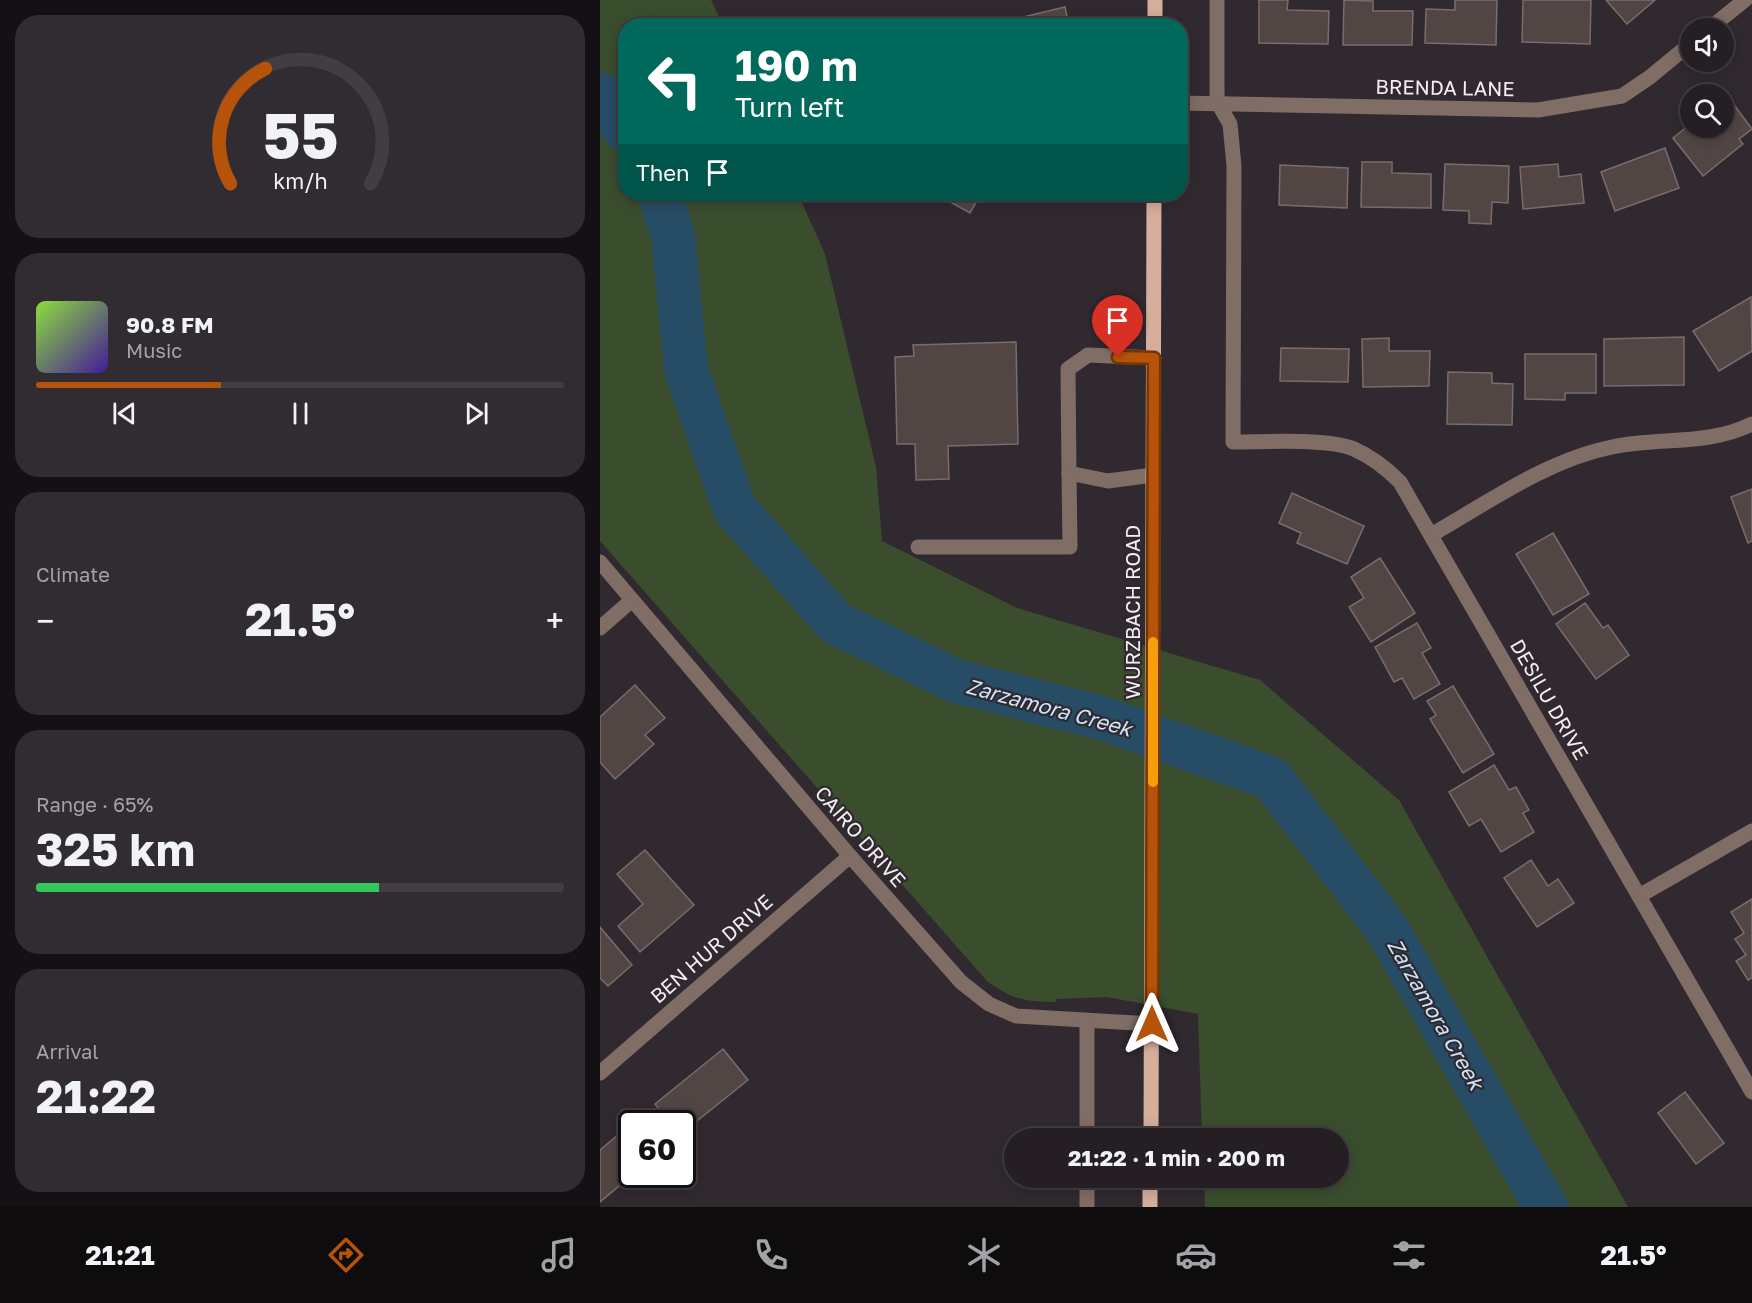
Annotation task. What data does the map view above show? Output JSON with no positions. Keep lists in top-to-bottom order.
{
  "streets": {
    "main road": ["WURZBACH ROAD"],
    "street": [
      "BRENDA LANE",
      "DESILU DRIVE",
      "CAIRO DRIVE",
      "BEN HUR DRIVE"
    ]
  },
  "crossings": [
    ["BRENDA LANE", "DESILU DRIVE"],
    ["WURZBACH ROAD", "CAIRO DRIVE"],
    ["CAIRO DRIVE", "BEN HUR DRIVE"]
  ],
  "water": ["Zarzamora Creek"],
  "page": {
    "turn": ["190 m", "Turn left"],
    "then": "Then",
    "song": ["90.8 FM", "Music"],
    "tile": [
      "Climate",
      ["Range · 65%", "325 km"],
      ["Arrival", "21:22"]
    ],
    "heat": ["−", "21.5°", "+"],
    "limit": "60",
    "trip": "21:22 · 1 min · 200 m",
    "tabs": ["21:21", "21.5°"],
    "gauge": ["55", "km/h"]
  }
}
